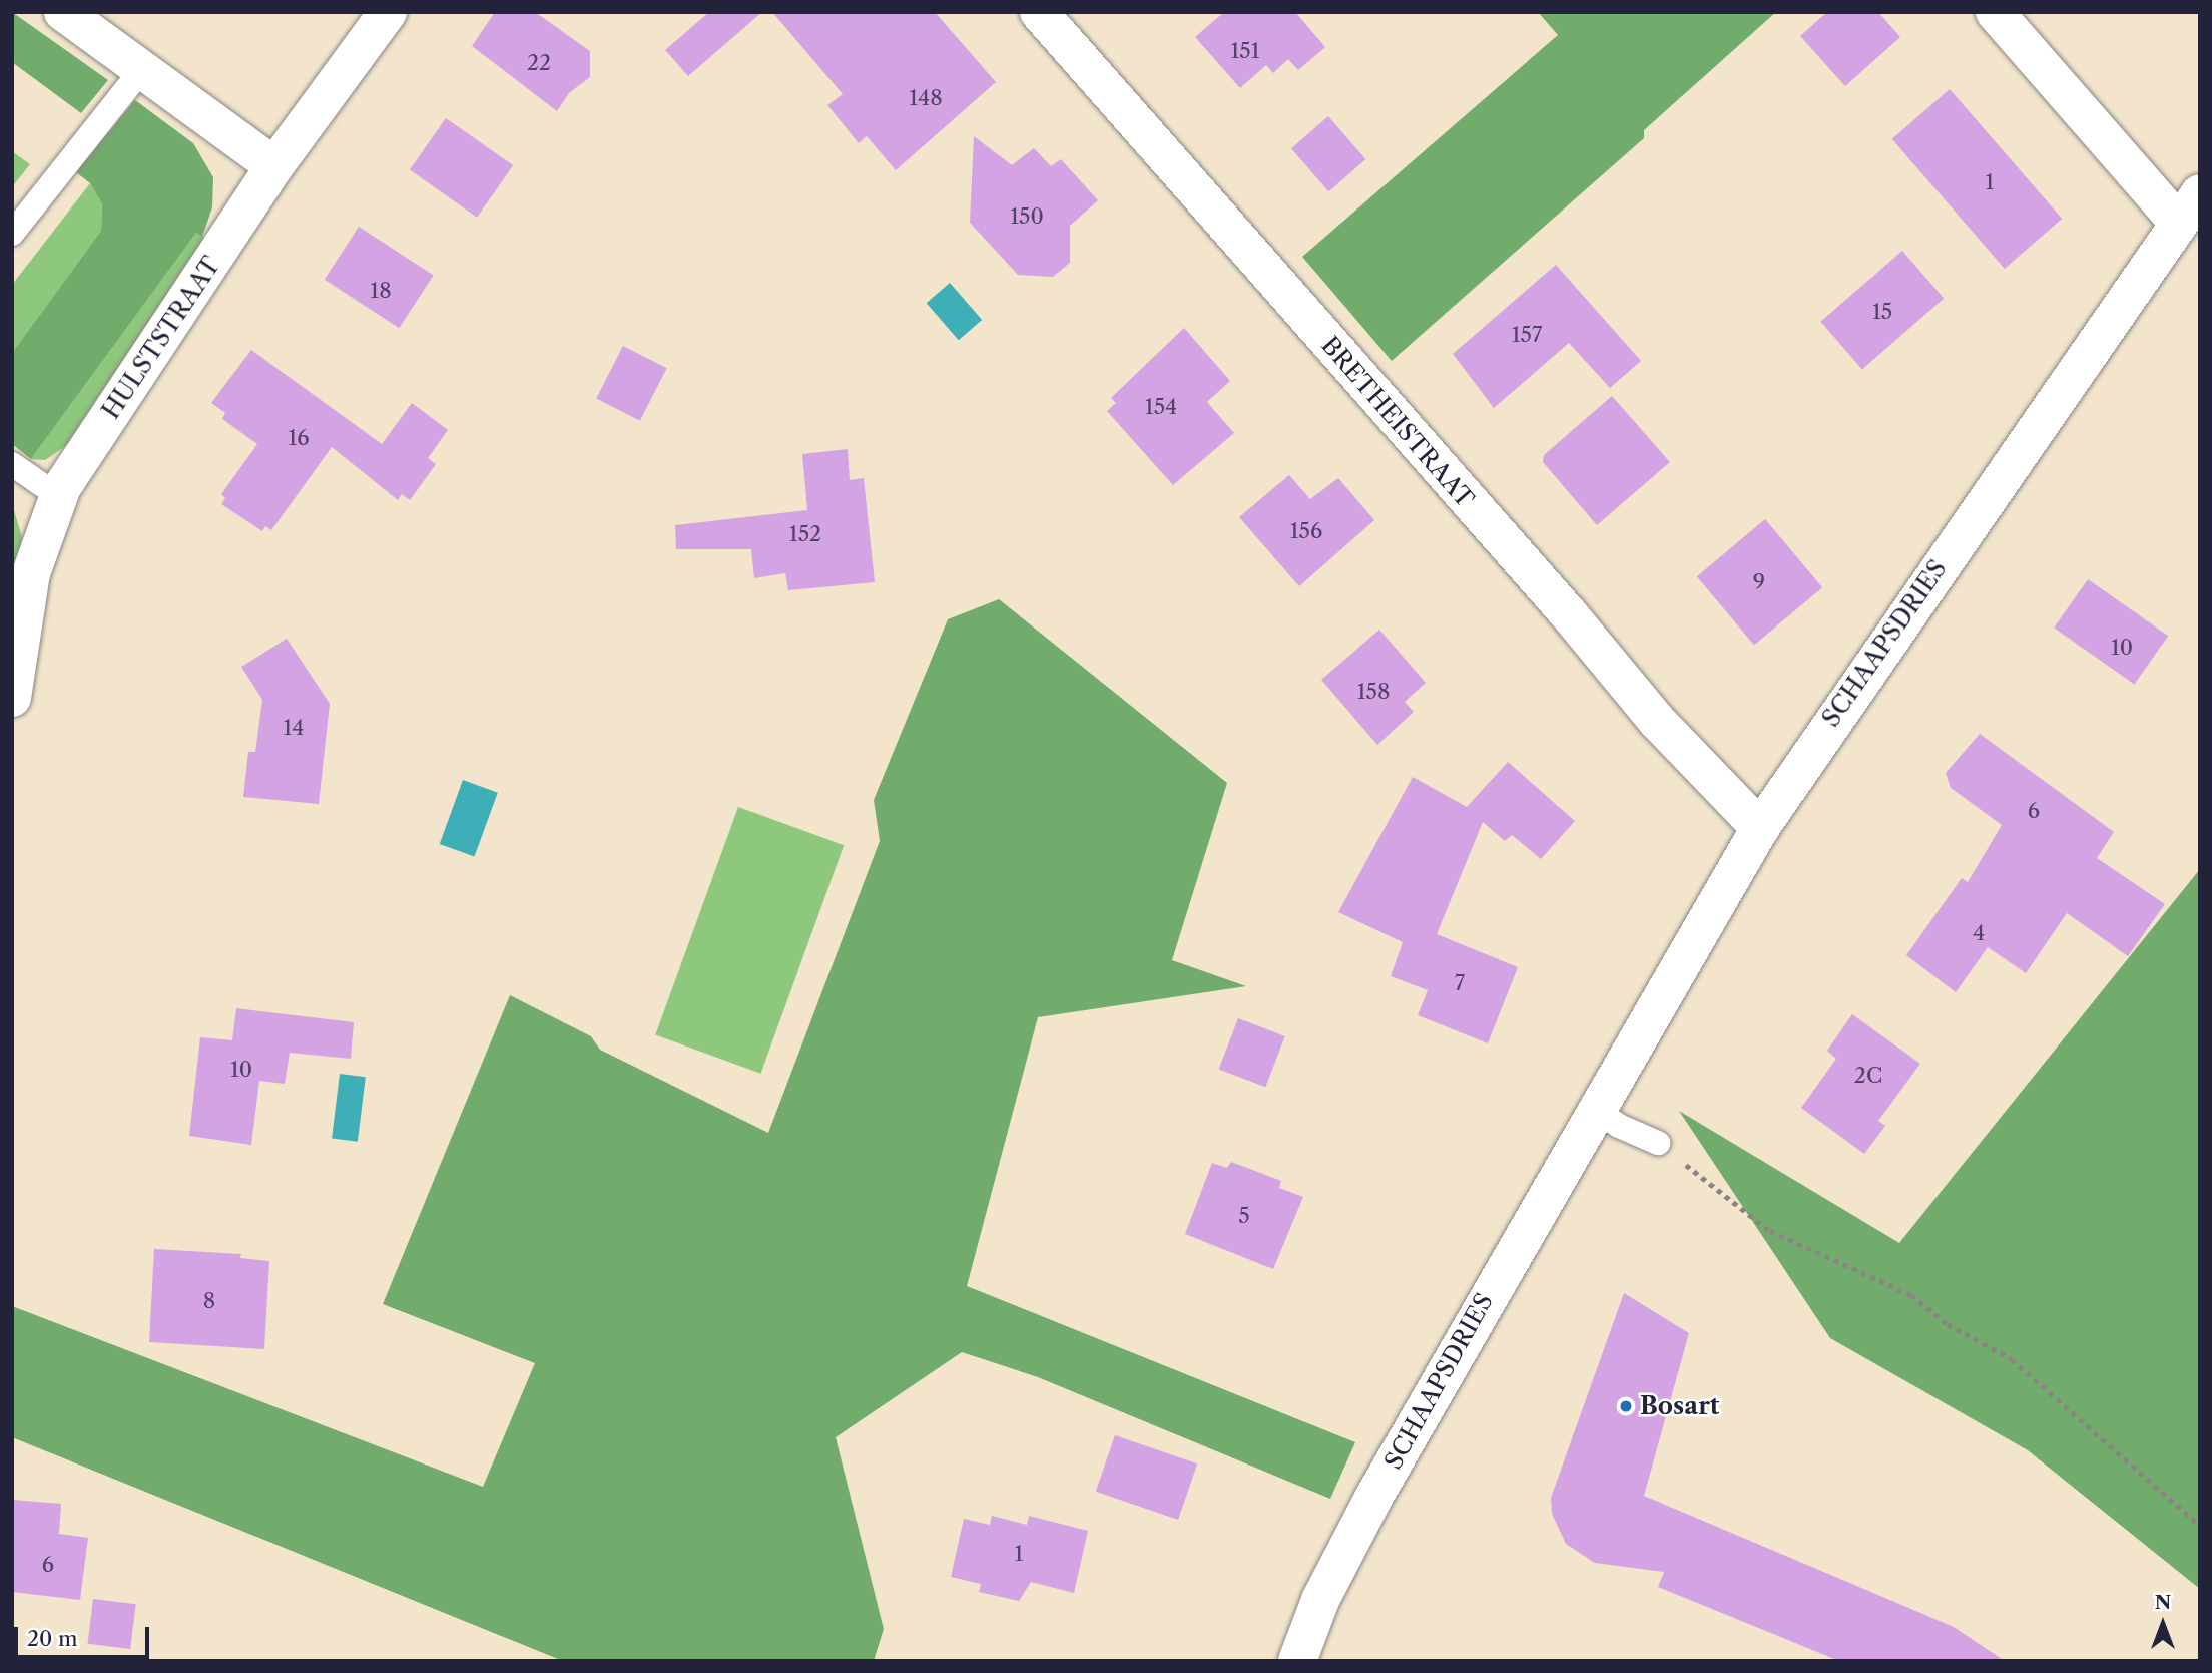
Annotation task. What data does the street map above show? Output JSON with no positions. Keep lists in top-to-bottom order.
{
  "streets": {
    "street": ["HULSTSTRAAT", "BRETHEISTRAAT", "SCHAAPSDRIES"]
  },
  "crossings": [
    ["BRETHEISTRAAT", "SCHAAPSDRIES"]
  ],
  "places": ["Bosart"],
  "house_numbers": [
    "151",
    "22",
    "148",
    "1",
    "150",
    "18",
    "15",
    "157",
    "154",
    "16",
    "156",
    "152",
    "9",
    "10",
    "158",
    "14",
    "6",
    "4",
    "7",
    "10",
    "2C",
    "5",
    "8",
    "1",
    "6"
  ],
  "scale_bar": "20 m",
  "north": "top"
}
